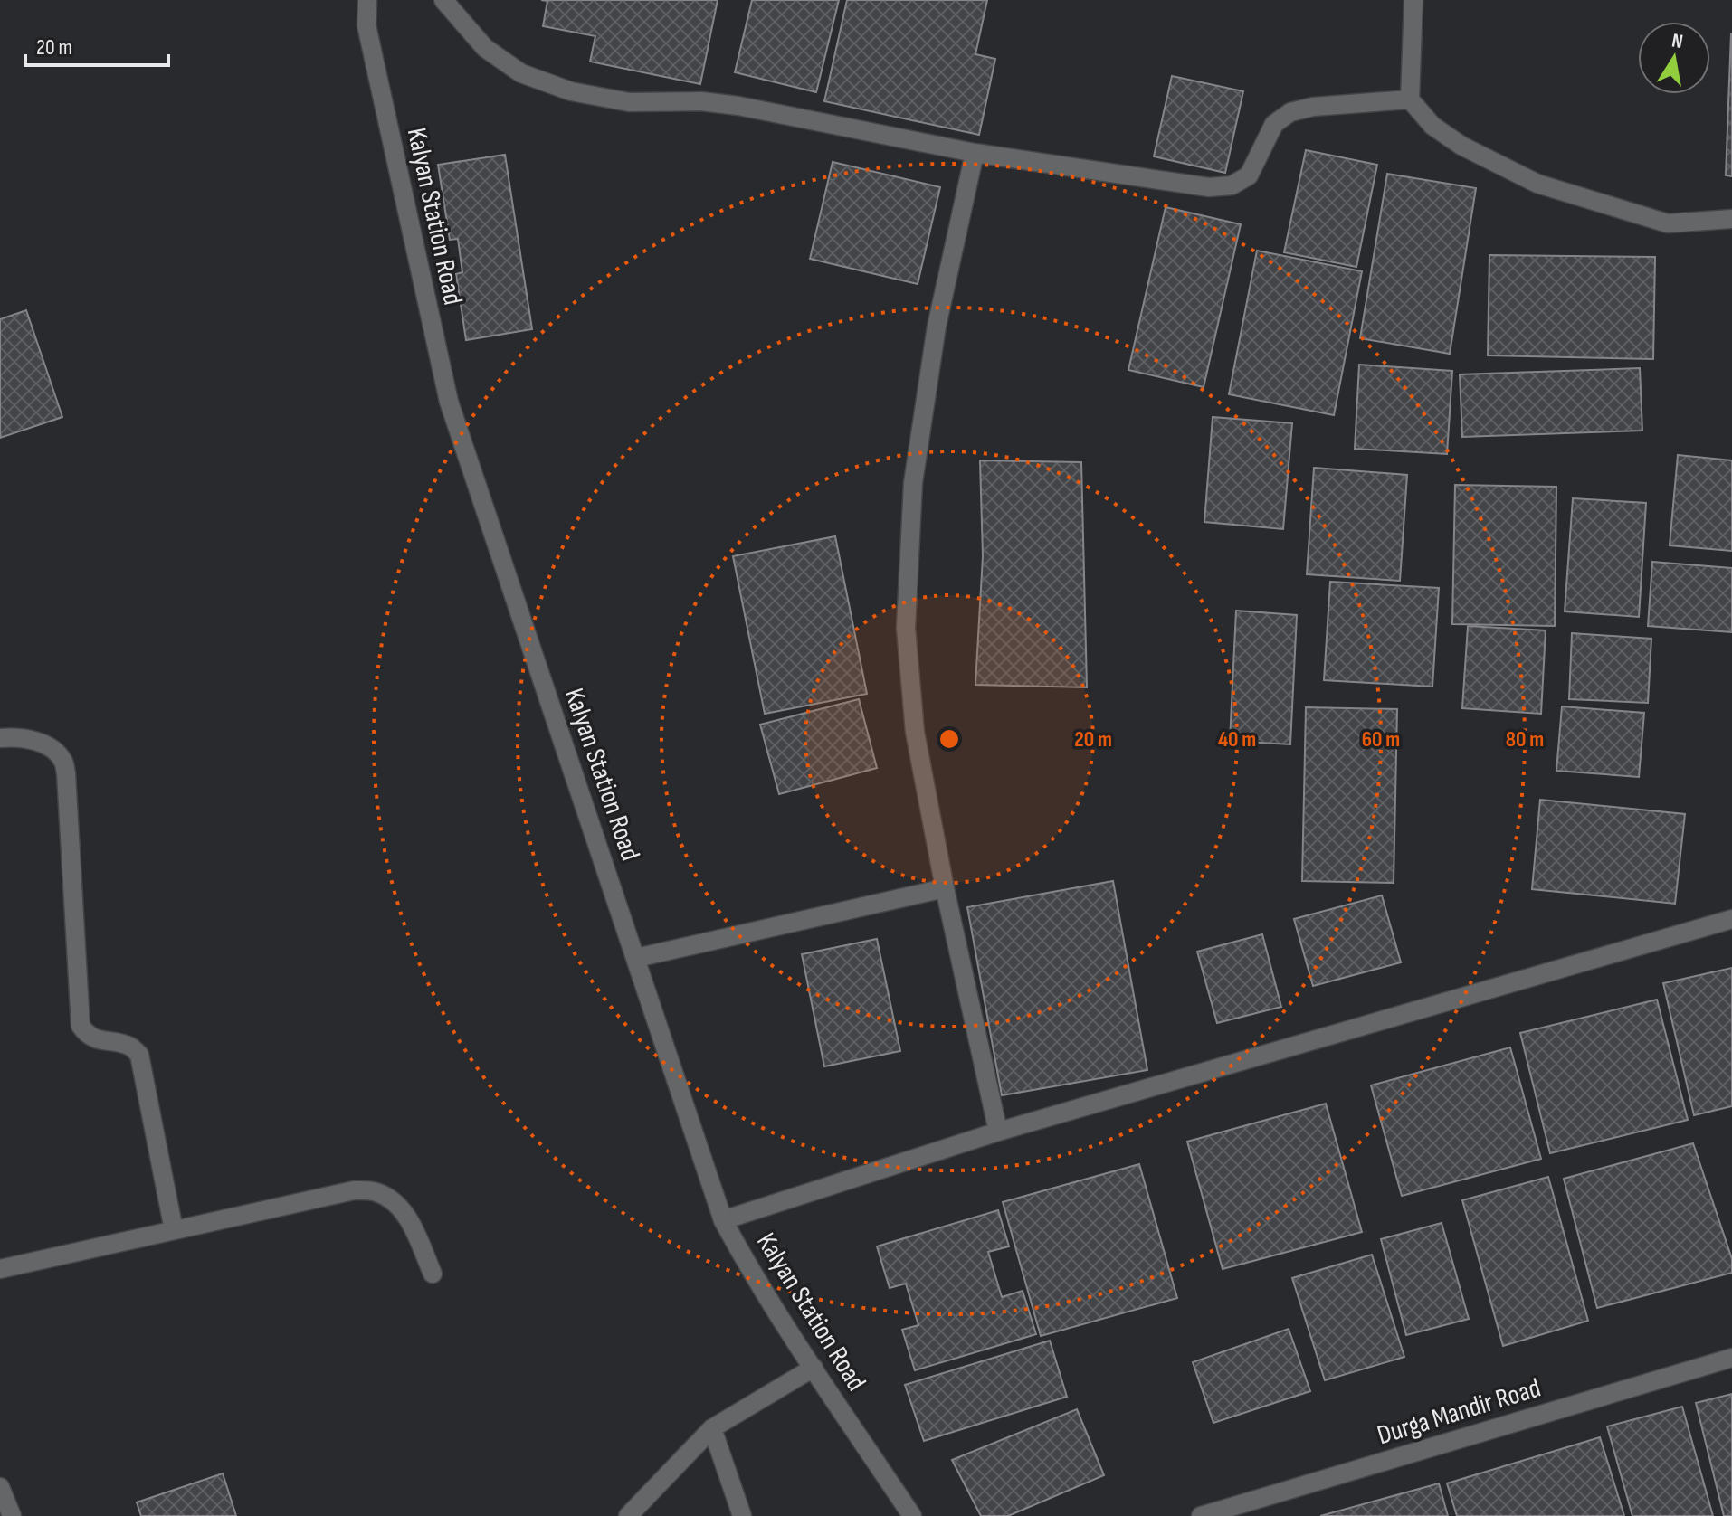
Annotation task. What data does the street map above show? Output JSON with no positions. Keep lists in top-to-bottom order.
{
  "streets": {
    "street": ["Kalyan Station Road", "Durga Mandir Road"]
  },
  "scale_bar": "20 m",
  "north": "top",
  "rings": [
    "20 m",
    "40 m",
    "60 m",
    "80 m"
  ]
}
